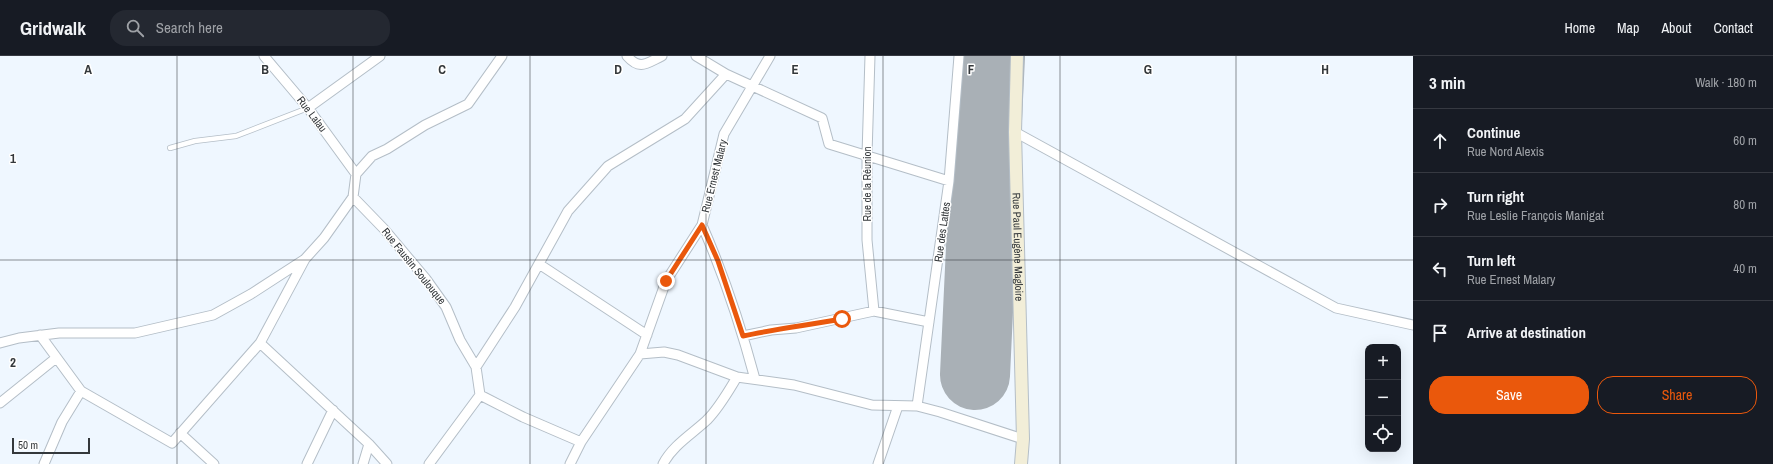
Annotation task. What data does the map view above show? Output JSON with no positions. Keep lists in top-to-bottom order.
{
  "streets": {
    "main road": ["Rue Paul Eugène Magloire"],
    "street": [
      "Rue Lalau",
      "Rue Ernest Malary",
      "Rue de la Réunion",
      "Rue des Lattes",
      "Rue Faustin Soulouque"
    ]
  },
  "scale_bar": "50 m",
  "page": {
    "header": "Gridwalk",
    "search": "Search here",
    "nav": [
      "Home",
      "Map",
      "About",
      "Contact"
    ],
    "heading": ["3 min", "Walk · 180 m"],
    "list": [
      ["Continue", "Rue Nord Alexis", "60 m"],
      ["Turn right", "Rue Leslie François Manigat", "80 m"],
      ["Turn left", "Rue Ernest Malary", "40 m"],
      "Arrive at destination"
    ],
    "map_buttons": ["+", "−"],
    "buttons": ["Save", "Share"],
    "scale": "50 m"
  },
  "grid": {
    "columns": [
      "A",
      "B",
      "C",
      "D",
      "E",
      "F",
      "G",
      "H"
    ],
    "rows": ["1", "2"]
  }
}
